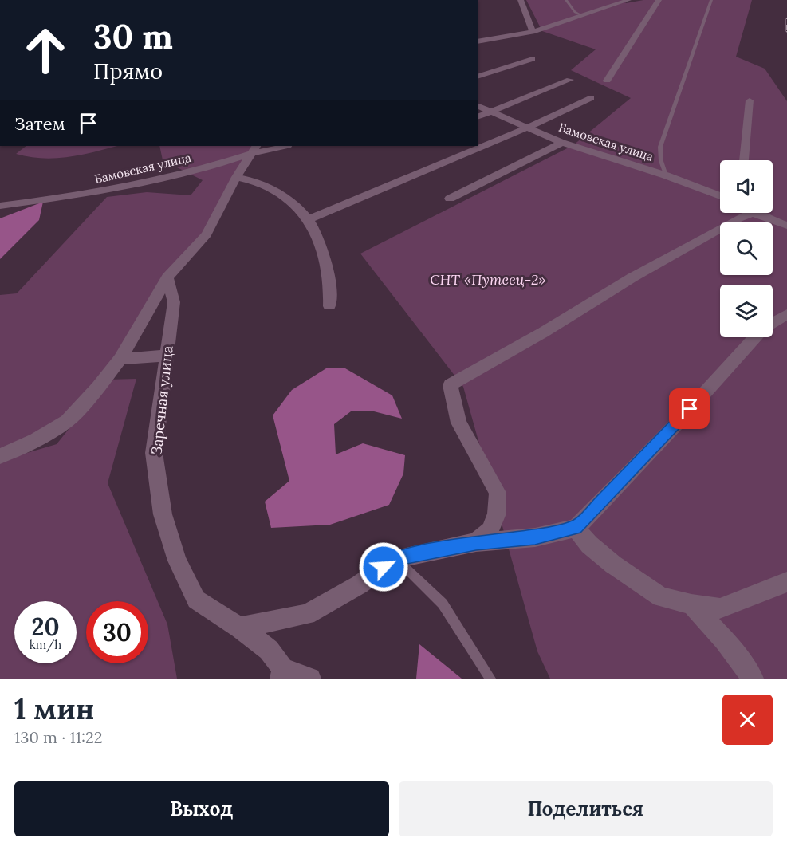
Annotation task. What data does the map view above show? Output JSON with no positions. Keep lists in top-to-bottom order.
{
  "streets": {
    "street": ["Бамовская улица", "Заречная улица"]
  },
  "parks": ["СНТ «Путеец-2»"],
  "page": {
    "turn": ["30 m", "Прямо"],
    "then": "Затем",
    "speed": "20 km/h",
    "limit": "30",
    "heading": ["1 мин", "130 m · 11:22"],
    "buttons": ["Выход", "Поделиться"]
  }
}
